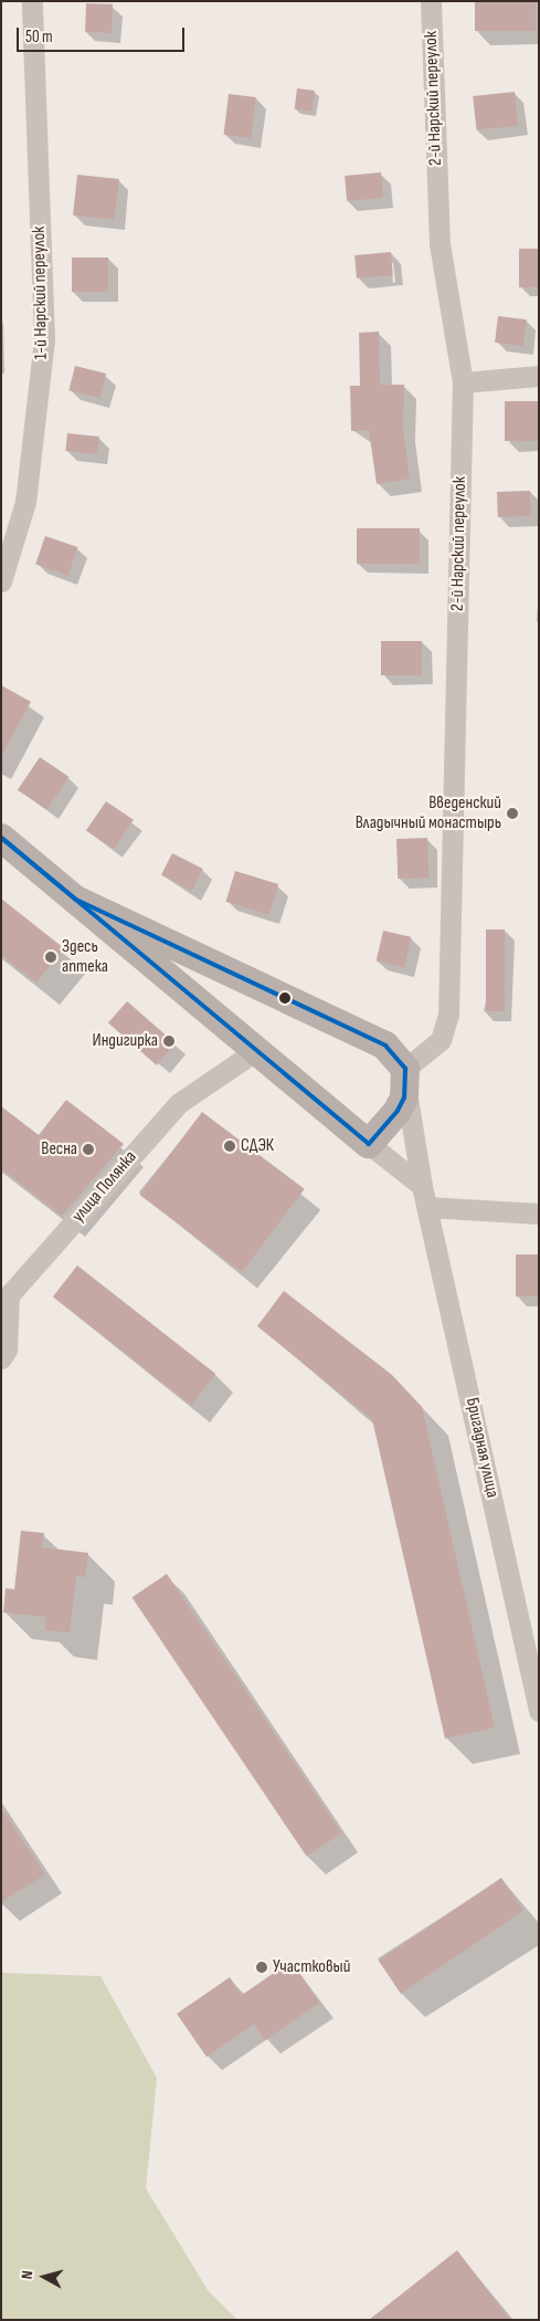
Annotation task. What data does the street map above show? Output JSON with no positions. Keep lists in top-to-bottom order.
{
  "streets": {
    "street": [
      "2-й Нарский переулок",
      "1-й Нарский переулок",
      "улица Полянка",
      "Бригадная улица"
    ]
  },
  "crossings": [
    ["2-й Нарский переулок", "Бригадная улица"]
  ],
  "places": [
    "Введенский Владычный монастырь",
    "Здесь аптека",
    "Индигирка",
    "СДЭК",
    "Весна",
    "Участковый"
  ],
  "scale_bar": "50 m",
  "north": "left"
}
